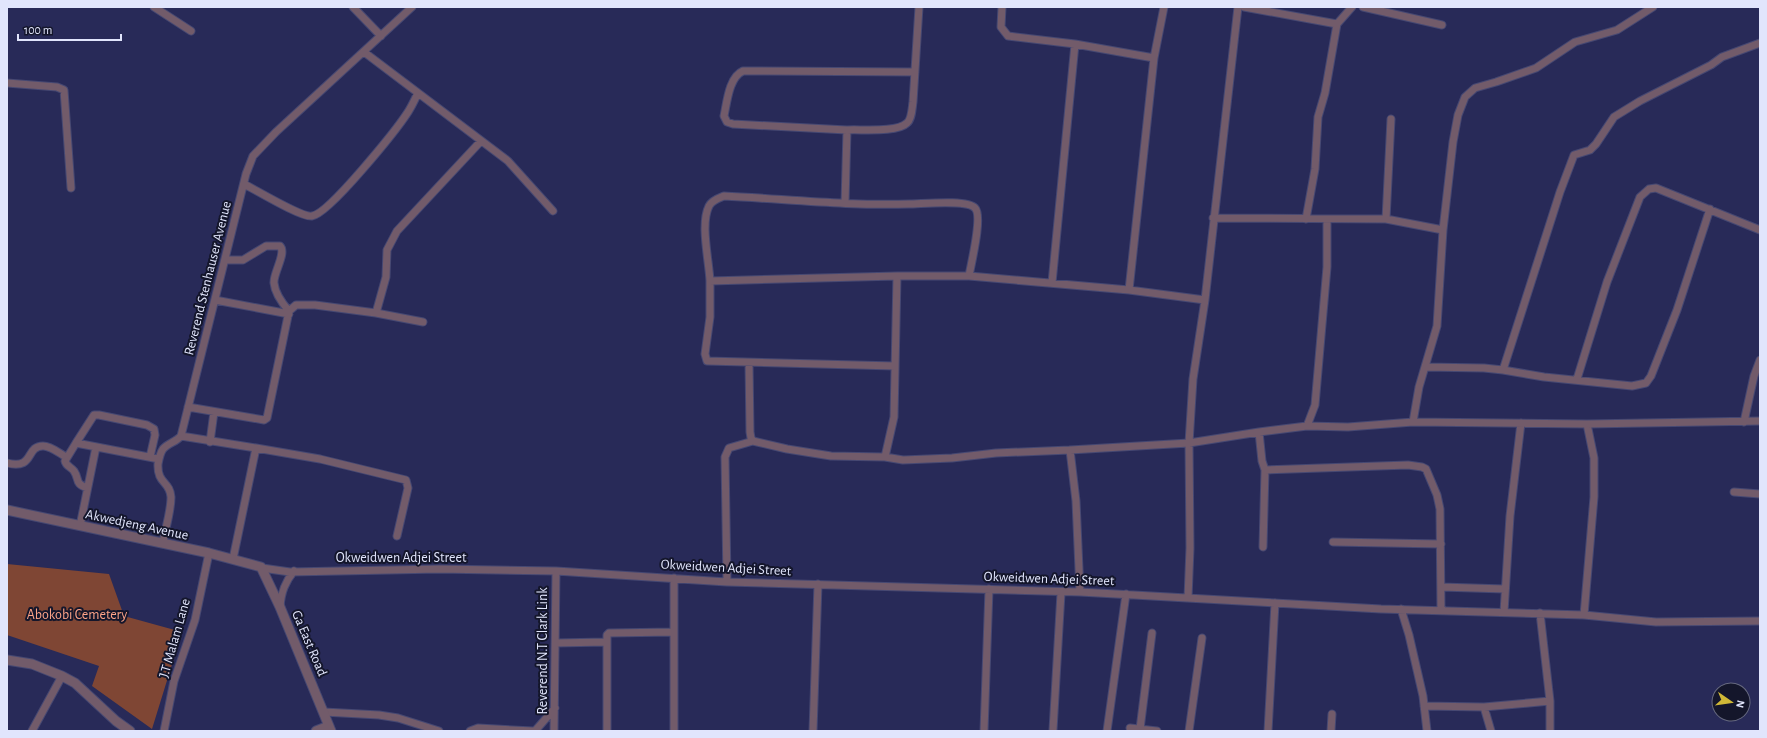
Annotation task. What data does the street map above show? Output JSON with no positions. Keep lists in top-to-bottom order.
{
  "streets": {
    "street": [
      "Reverend Stenhauser Avenue",
      "Akwedjeng Avenue",
      "Okweidwen Adjei Street",
      "J.T Malam Lane",
      "Ga East Road",
      "Reverend N.T Clark Link"
    ]
  },
  "crossings": [
    ["Akwedjeng Avenue", "Okweidwen Adjei Street"],
    ["Akwedjeng Avenue", "J.T Malam Lane"],
    ["Akwedjeng Avenue", "Ga East Road"],
    ["Okweidwen Adjei Street", "Ga East Road"],
    ["Okweidwen Adjei Street", "Reverend N.T Clark Link"]
  ],
  "parks": ["Abokobi Cemetery"],
  "scale_bar": "100 m",
  "north": "right"
}
